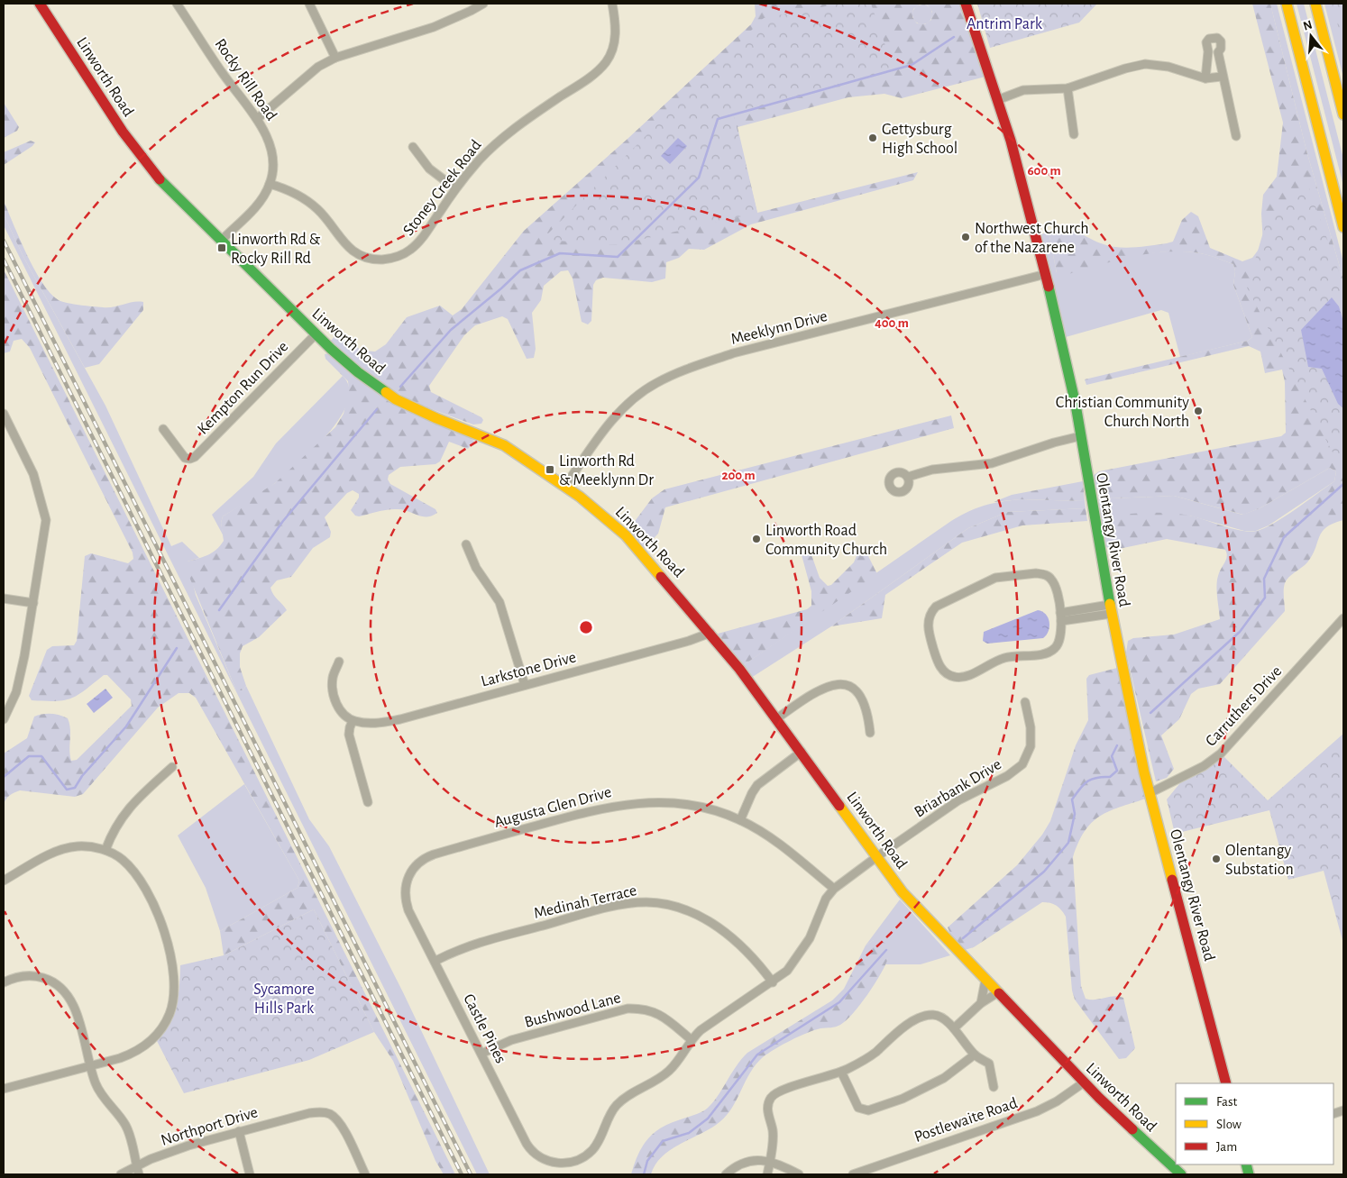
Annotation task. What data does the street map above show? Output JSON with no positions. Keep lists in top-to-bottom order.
{
  "streets": {
    "main road": ["Linworth Road", "Olentangy River Road"],
    "street": [
      "Rocky Rill Road",
      "Stoney Creek Road",
      "Meeklynn Drive",
      "Kempton Run Drive",
      "Larkstone Drive",
      "Carruthers Drive",
      "Briarbank Drive",
      "Augusta Glen Drive",
      "Medinah Terrace",
      "Bushwood Lane",
      "Castle Pines",
      "Postlewaite Road",
      "Northport Drive"
    ]
  },
  "crossings": [
    ["Linworth Road", "Rocky Rill Road"],
    ["Linworth Road", "Meeklynn Drive"],
    ["Linworth Road", "Kempton Run Drive"],
    ["Linworth Road", "Larkstone Drive"],
    ["Linworth Road", "Briarbank Drive"],
    ["Linworth Road", "Postlewaite Road"],
    ["Rocky Rill Road", "Stoney Creek Road"],
    ["Meeklynn Drive", "Olentangy River Road"],
    ["Olentangy River Road", "Carruthers Drive"],
    ["Briarbank Drive", "Augusta Glen Drive"],
    ["Augusta Glen Drive", "Castle Pines"],
    ["Medinah Terrace", "Castle Pines"],
    ["Bushwood Lane", "Castle Pines"]
  ],
  "parks": ["Antrim Park", "Sycamore Hills Park"],
  "places": {
    "other": [
      "Gettysburg High School",
      "Northwest Church of the Nazarene",
      "Christian Community Church North",
      "Linworth Road Community Church",
      "Olentangy Substation"
    ],
    "transit": ["Linworth Rd & Rocky Rill Rd", "Linworth Rd & Meeklynn Dr"]
  },
  "legend": ["Fast", "Slow", "Jam"],
  "north": "top",
  "rings": ["600 m", "400 m", "200 m"]
}
